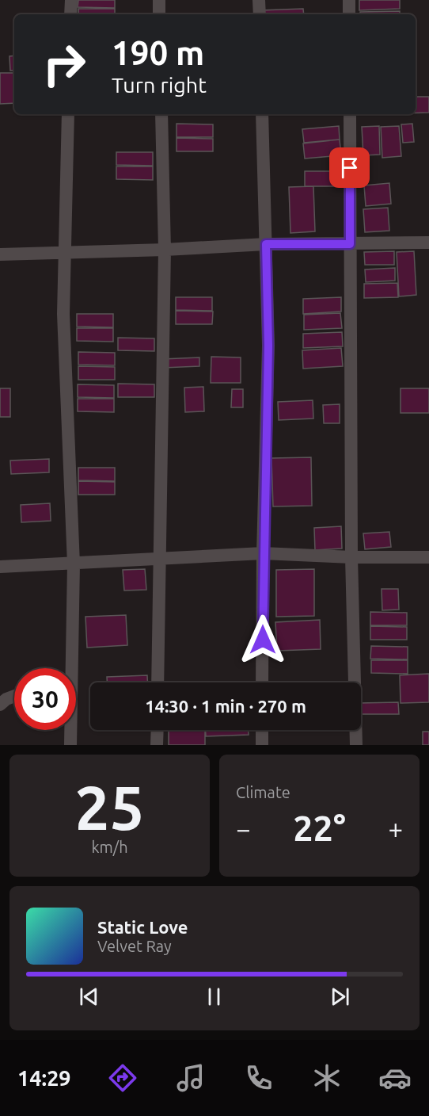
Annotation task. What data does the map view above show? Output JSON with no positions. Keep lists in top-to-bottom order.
{
  "page": {
    "turn": ["190 m", "Turn right"],
    "limit": "30",
    "trip": "14:30 · 1 min · 270 m",
    "tile": [
      ["25", "km/h"],
      "Climate"
    ],
    "heat": ["−", "22°", "+"],
    "song": ["Static Love", "Velvet Ray"],
    "tabs": "14:29"
  }
}
